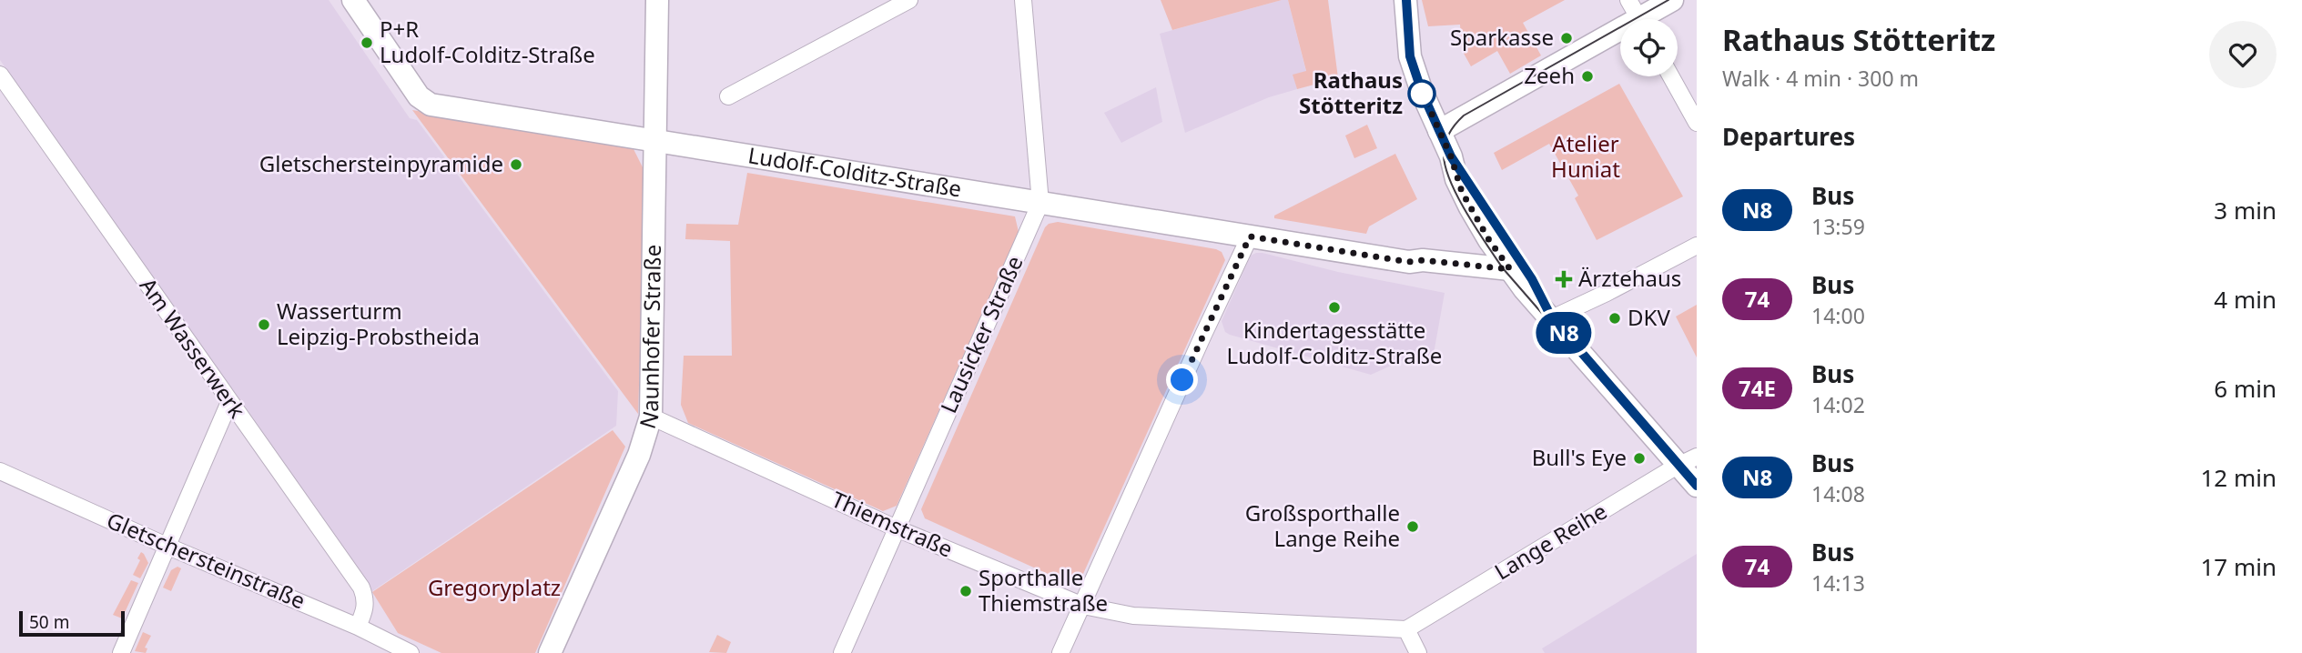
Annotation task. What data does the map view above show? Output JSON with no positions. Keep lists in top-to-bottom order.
{
  "streets": {
    "street": [
      "Ludolf-Colditz-Straße",
      "Lausicker Straße",
      "Naunhofer Straße",
      "Am Wasserwerk",
      "Thiemstraße",
      "Lange Reihe",
      "Gletschersteinstraße"
    ]
  },
  "crossings": [
    ["Ludolf-Colditz-Straße", "Lausicker Straße"],
    ["Ludolf-Colditz-Straße", "Naunhofer Straße"],
    ["Lausicker Straße", "Thiemstraße"],
    ["Naunhofer Straße", "Thiemstraße"],
    ["Am Wasserwerk", "Gletschersteinstraße"],
    ["Thiemstraße", "Lange Reihe"]
  ],
  "parks": ["Atelier Huniat", "Gregoryplatz"],
  "places": {
    "other": [
      "Sparkasse",
      "P+R Ludolf-Colditz-Straße",
      "Zeeh",
      "Rathaus Stötteritz",
      "Gletschersteinpyramide",
      "Kindertagesstätte Ludolf-Colditz-Straße",
      "DKV",
      "Wasserturm Leipzig-Probstheida",
      "Bull's Eye",
      "Großsporthalle Lange Reihe",
      "Sporthalle Thiemstraße"
    ],
    "health": ["Ärztehaus"]
  },
  "lines": ["bus line N8"],
  "scale_bar": "50 m",
  "page": {
    "on_map": "N8",
    "heading": [
      ["Rathaus Stötteritz", "Walk · 4 min · 300 m"],
      "Departures"
    ],
    "list": [
      {
        "mark": "N8",
        "name": "Bus",
        "note": "13:59",
        "value": "3 min"
      },
      {
        "mark": "74",
        "name": "Bus",
        "note": "14:00",
        "value": "4 min"
      },
      {
        "mark": "74E",
        "name": "Bus",
        "note": "14:02",
        "value": "6 min"
      },
      {
        "mark": "N8",
        "name": "Bus",
        "note": "14:08",
        "value": "12 min"
      },
      {
        "mark": "74",
        "name": "Bus",
        "note": "14:13",
        "value": "17 min"
      }
    ],
    "scale": "50 m"
  }
}
